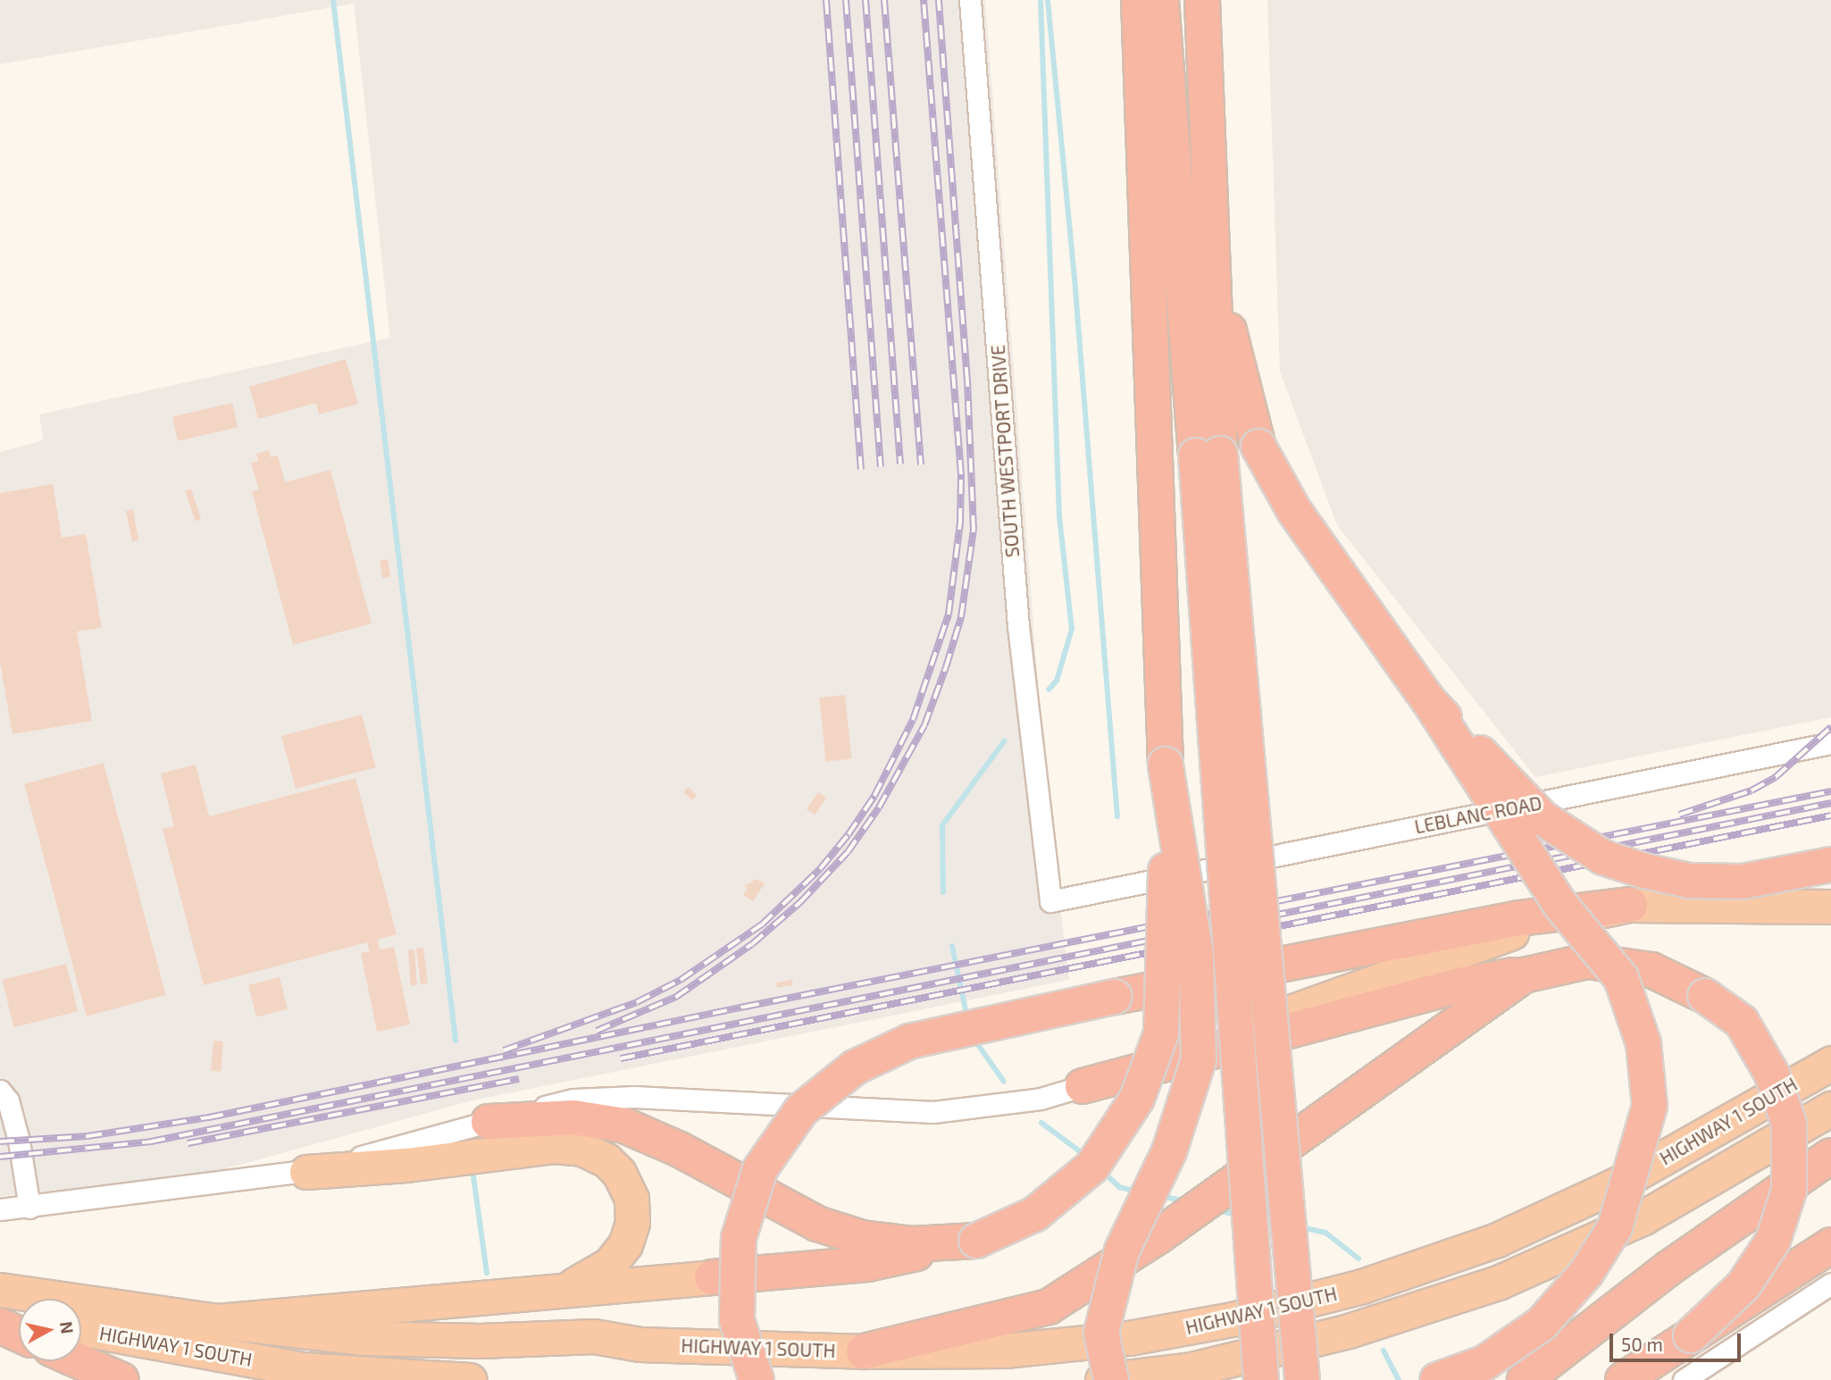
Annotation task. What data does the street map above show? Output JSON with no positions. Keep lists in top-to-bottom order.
{
  "streets": {
    "highway": ["HIGHWAY 1 SOUTH"],
    "street": ["SOUTH WESTPORT DRIVE", "LEBLANC ROAD"]
  },
  "crossings": [
    ["SOUTH WESTPORT DRIVE", "LEBLANC ROAD"]
  ],
  "scale_bar": "50 m",
  "north": "right"
}
